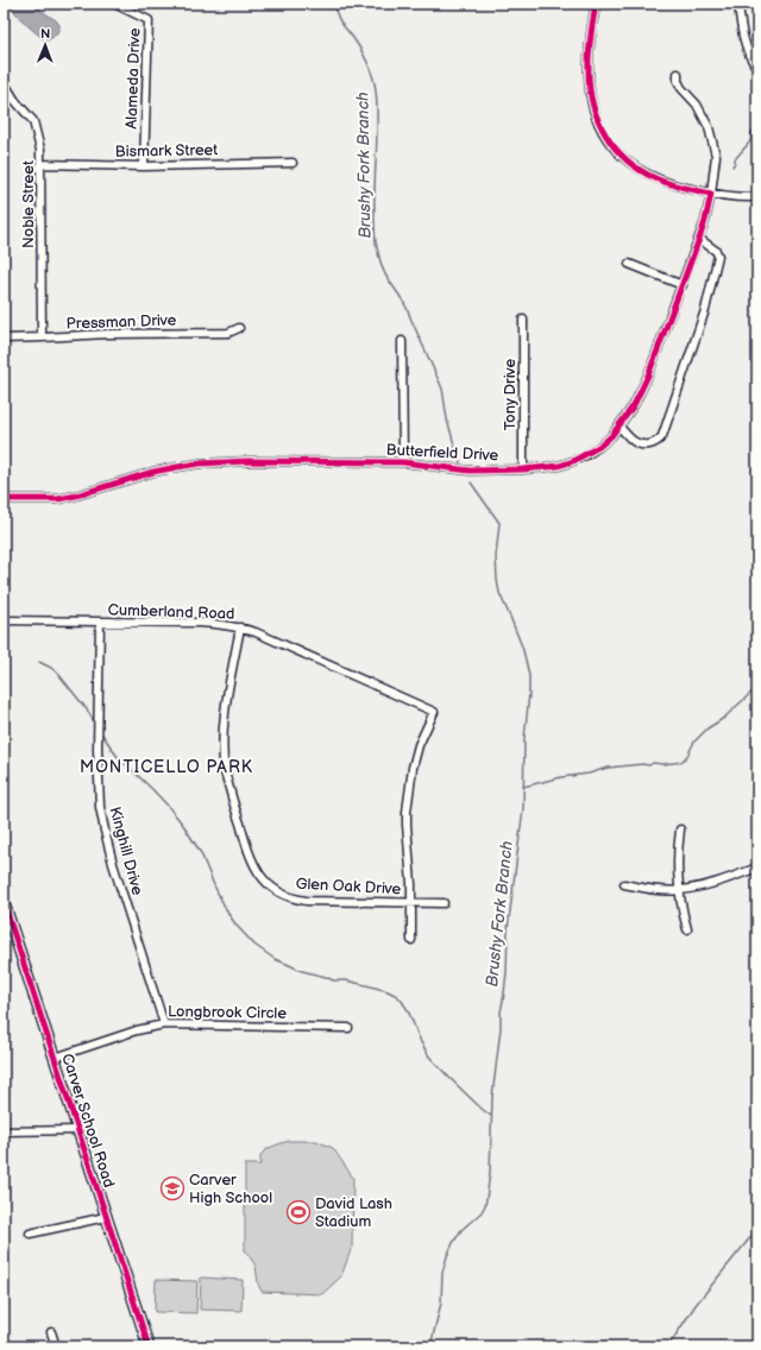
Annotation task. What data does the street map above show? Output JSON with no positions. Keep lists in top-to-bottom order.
{
  "streets": {
    "main road": ["Carver School Road"],
    "street": [
      "Alameda Drive",
      "Bismark Street",
      "Noble Street",
      "Pressman Drive",
      "Tony Drive",
      "Butterfield Drive",
      "Cumberland Road",
      "Kinghill Drive",
      "Glen Oak Drive",
      "Longbrook Circle"
    ]
  },
  "crossings": [
    ["Alameda Drive", "Bismark Street"],
    ["Bismark Street", "Noble Street"],
    ["Noble Street", "Pressman Drive"],
    ["Tony Drive", "Butterfield Drive"],
    ["Cumberland Road", "Kinghill Drive"],
    ["Cumberland Road", "Glen Oak Drive"],
    ["Kinghill Drive", "Longbrook Circle"],
    ["Longbrook Circle", "Carver School Road"]
  ],
  "districts": ["MONTICELLO PARK"],
  "water": ["Brushy Fork Branch"],
  "places": {
    "school or university": ["Carver High School"],
    "sports": ["David Lash Stadium"]
  },
  "north": "top"
}
